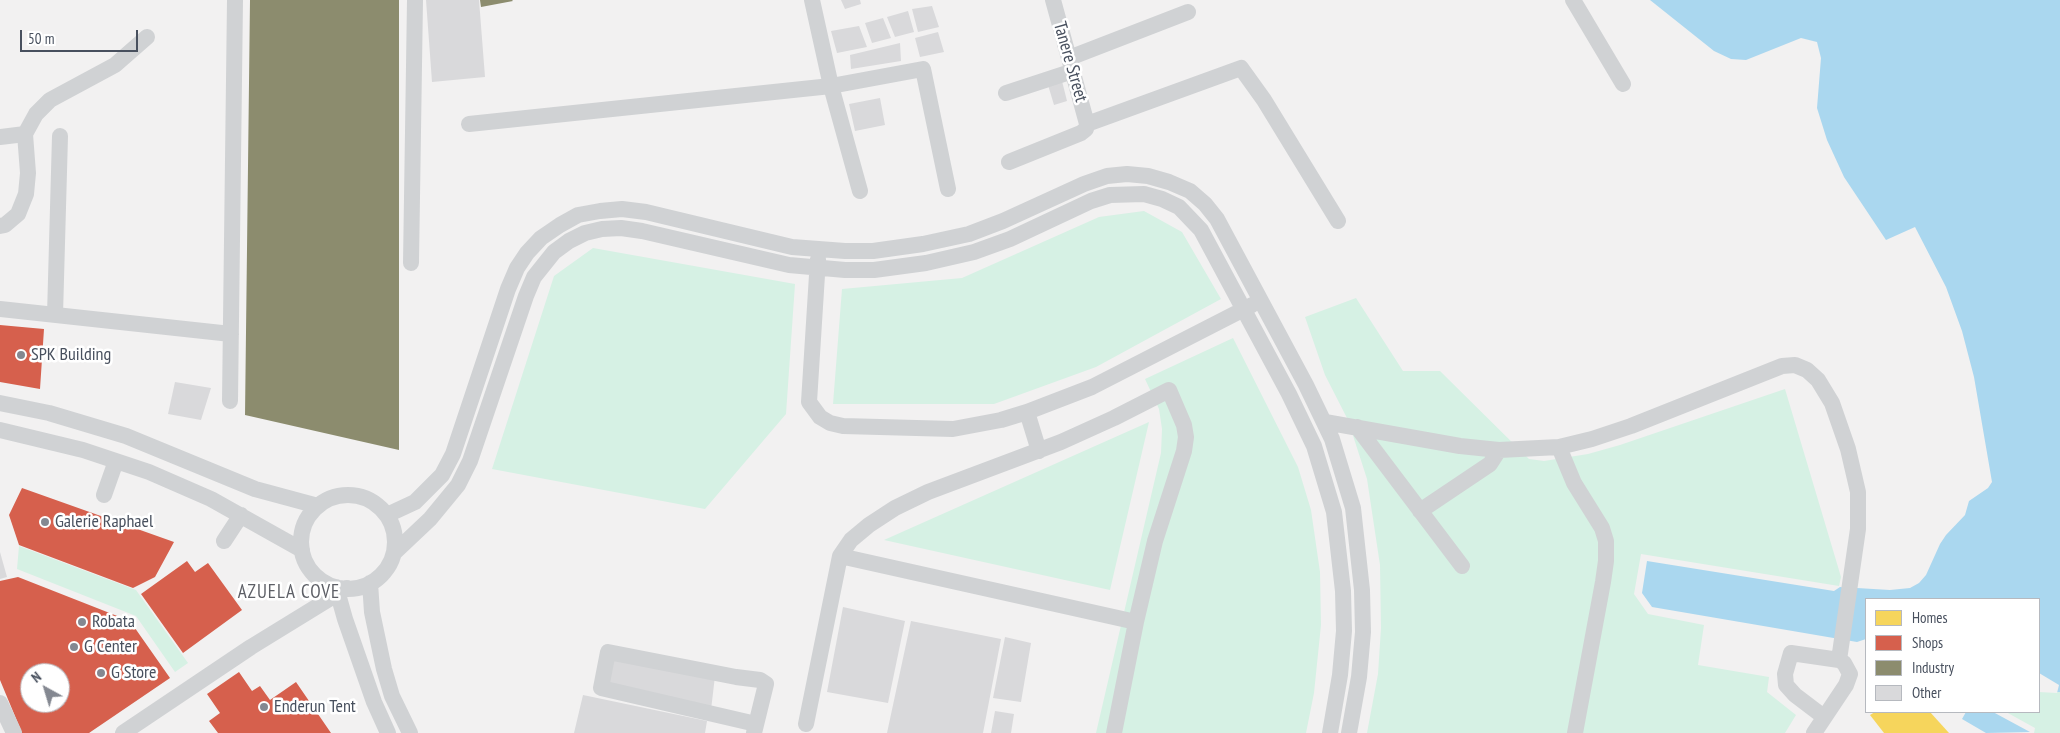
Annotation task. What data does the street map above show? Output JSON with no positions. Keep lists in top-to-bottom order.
{
  "streets": {
    "street": ["Tanere Street"]
  },
  "districts": ["AZUELA COVE"],
  "places": [
    "SPK Building",
    "Galerie Raphael",
    "Robata",
    "G Center",
    "G Store",
    "Enderun Tent"
  ],
  "legend": [
    "Homes",
    "Shops",
    "Industry",
    "Other"
  ],
  "scale_bar": "50 m",
  "north": "top left"
}
